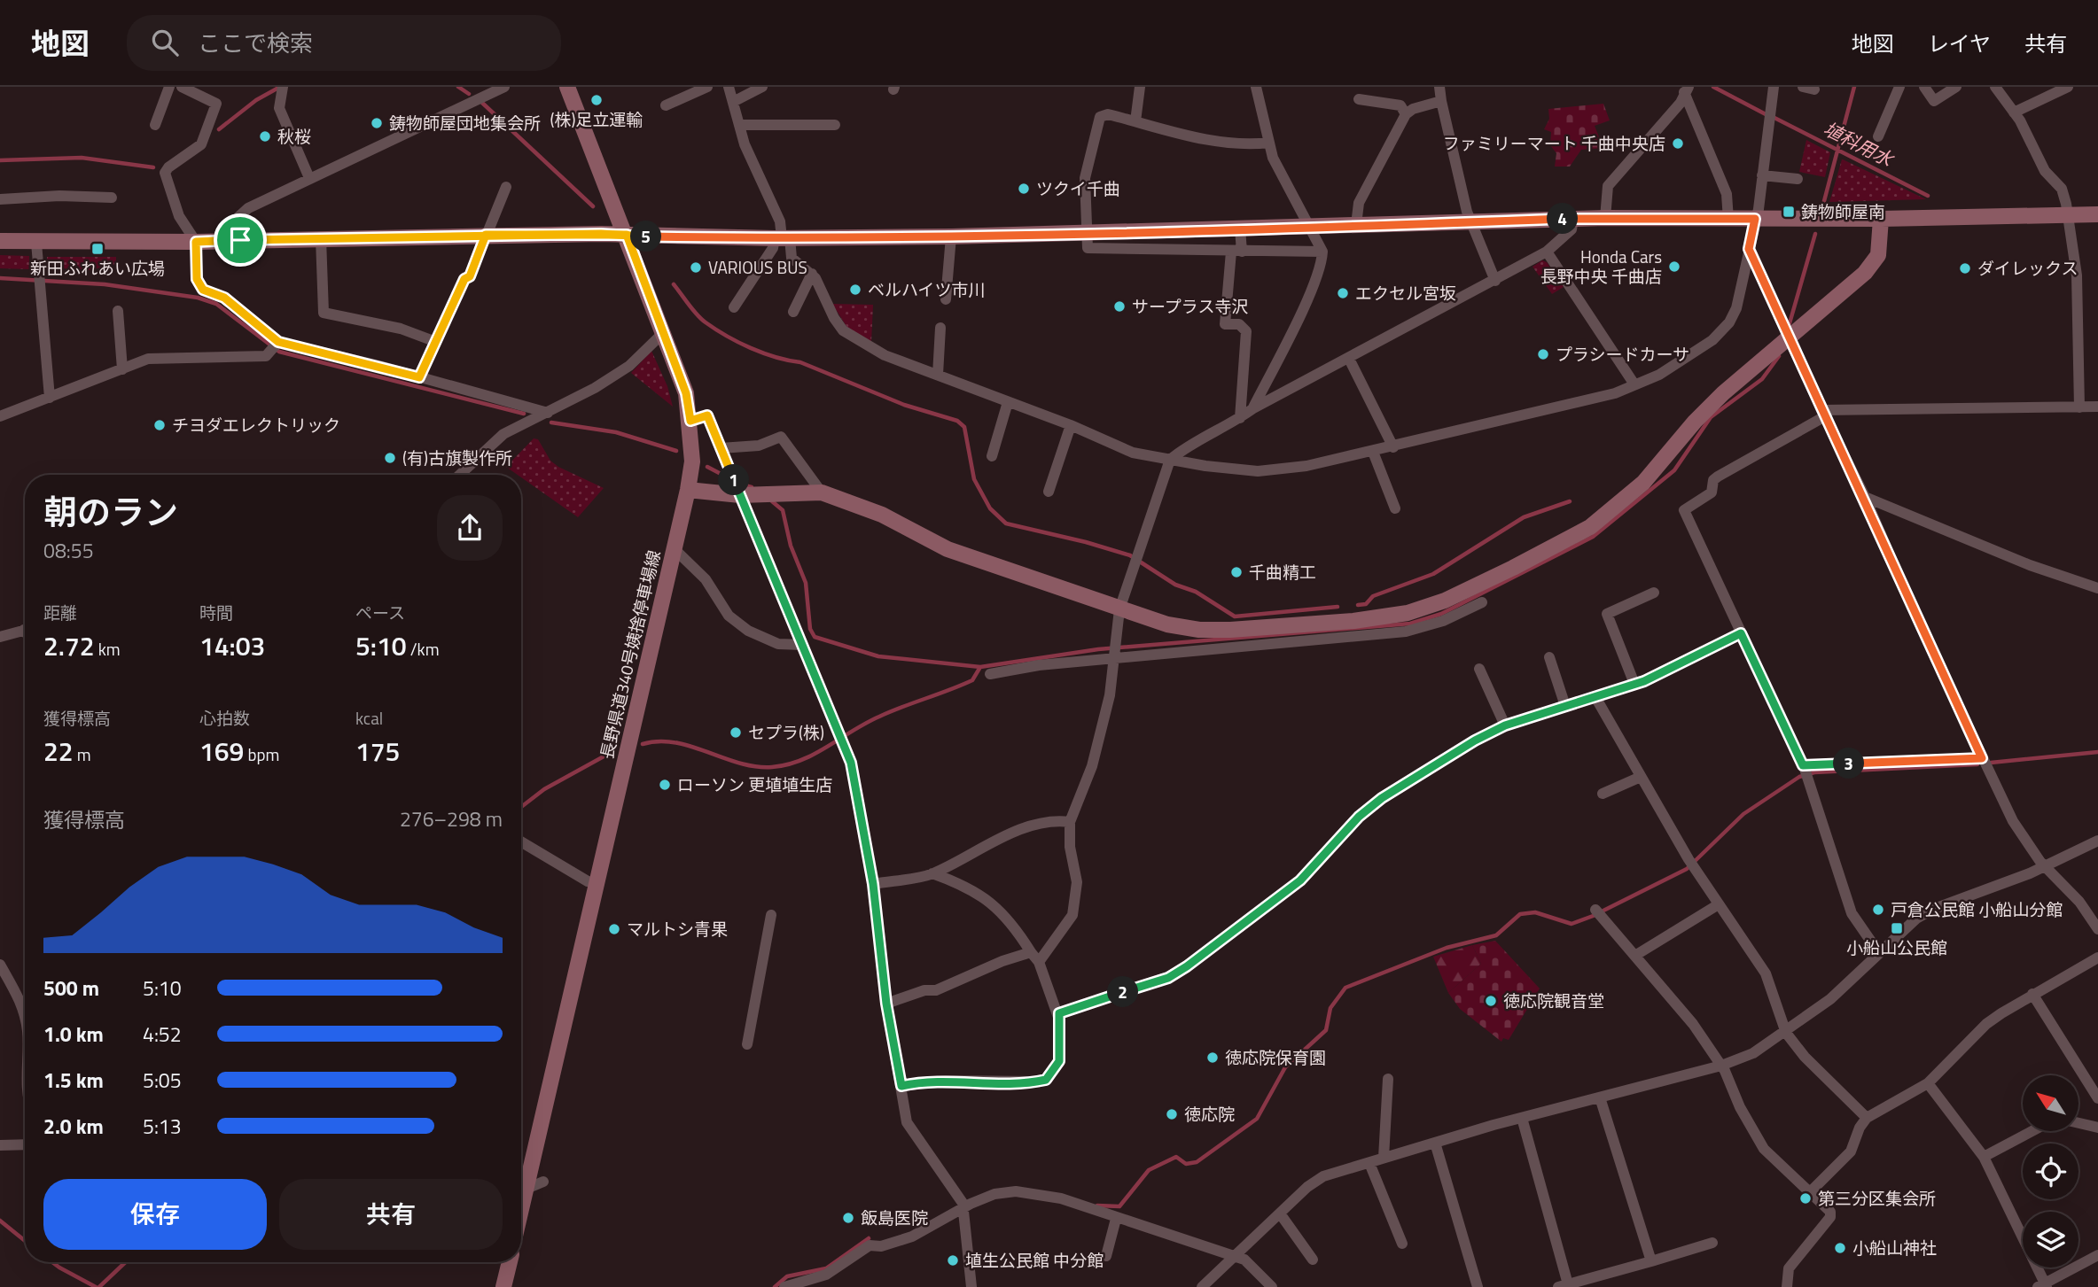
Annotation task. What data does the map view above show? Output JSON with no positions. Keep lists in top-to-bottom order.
{
  "streets": {
    "street": ["長野県道340号姨捨停車場線"]
  },
  "water": ["埴科用水"],
  "places": {
    "other": [
      "(株)足立運輸",
      "鋳物師屋団地集会所",
      "秋桜",
      "ファミリーマート 千曲中央店",
      "ツクイ千曲",
      "Honda Cars 長野中央 千曲店",
      "VARIOUS BUS",
      "ダイレックス",
      "ベルハイツ市川",
      "エクセル宮坂",
      "サープラス寺沢",
      "プラシードカーサ",
      "チヨダエレクトリック",
      "(有)古旗製作所",
      "千曲精工",
      "セプラ(株)",
      "ローソン 更埴埴生店",
      "戸倉公民館 小船山分館",
      "マルトシ青果",
      "徳応院観音堂",
      "徳応院保育園",
      "徳応院",
      "第三分区集会所",
      "飯島医院",
      "小船山神社",
      "埴生公民館 中分館"
    ],
    "transit": ["鋳物師屋南", "新田ふれあい広場", "小船山公民館"]
  },
  "north": "top left",
  "page": {
    "header": "地図",
    "search": "ここで検索",
    "nav": ["地図", "レイヤ", "共有"],
    "pins": [
      "4",
      "5",
      "1",
      "3",
      "2"
    ],
    "heading": ["朝のラン", "08:55"],
    "stats": [
      ["距離", "2.72 km"],
      ["時間", "14:03"],
      ["ペース", "5:10 /km"],
      ["獲得標高", "22 m"],
      ["心拍数", "169 bpm"],
      ["kcal", "175"]
    ],
    "chart": ["獲得標高", "276–298 m"],
    "list": [
      {
        "name": "500 m",
        "note": "5:10"
      },
      {
        "name": "1.0 km",
        "note": "4:52"
      },
      {
        "name": "1.5 km",
        "note": "5:05"
      },
      {
        "name": "2.0 km",
        "note": "5:13"
      }
    ],
    "buttons": ["保存", "共有"]
  }
}
